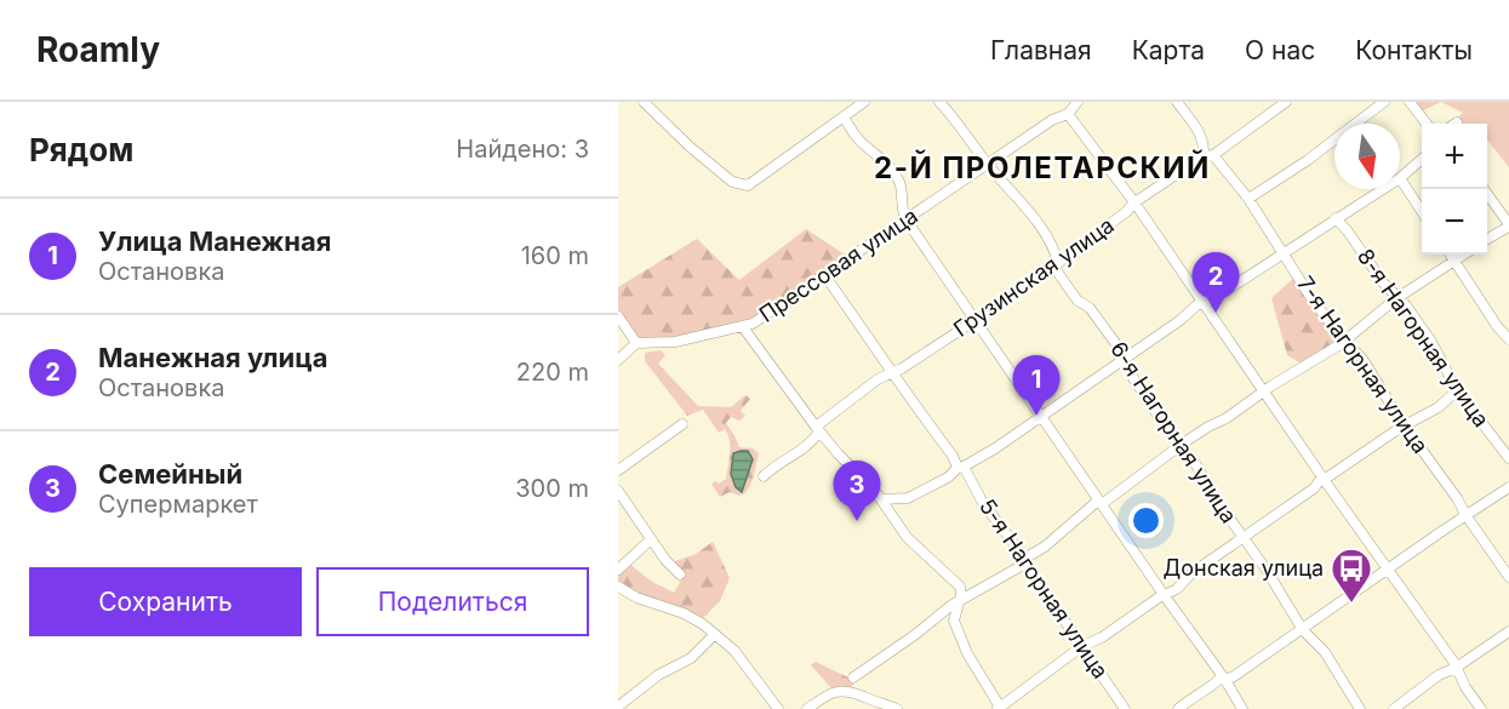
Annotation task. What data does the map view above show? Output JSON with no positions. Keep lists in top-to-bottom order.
{
  "streets": {
    "street": [
      "Прессовая улица",
      "Грузинская улица",
      "8-я Нагорная улица",
      "7-я Нагорная улица",
      "6-я Нагорная улица",
      "5-я Нагорная улица"
    ]
  },
  "crossings": [
    ["Прессовая улица", "6-я Нагорная улица"],
    ["Прессовая улица", "5-я Нагорная улица"],
    ["Грузинская улица", "7-я Нагорная улица"],
    ["Грузинская улица", "6-я Нагорная улица"],
    ["Грузинская улица", "5-я Нагорная улица"]
  ],
  "districts": ["2-Й ПРОЛЕТАРСКИЙ"],
  "places": {
    "bus stop": ["Донская улица"]
  },
  "north": "bottom",
  "page": {
    "header": "Roamly",
    "nav": [
      "Главная",
      "Карта",
      "О нас",
      "Контакты"
    ],
    "heading": ["Рядом", "Найдено: 3"],
    "map_buttons": ["+", "−"],
    "list": [
      {
        "mark": "1",
        "name": "Улица Манежная",
        "note": "Остановка",
        "value": "160 m"
      },
      {
        "mark": "2",
        "name": "Манежная улица",
        "note": "Остановка",
        "value": "220 m"
      },
      {
        "mark": "3",
        "name": "Семейный",
        "note": "Супермаркет",
        "value": "300 m"
      }
    ],
    "pins": ["2", "1", "3"],
    "buttons": ["Сохранить", "Поделиться"]
  }
}
